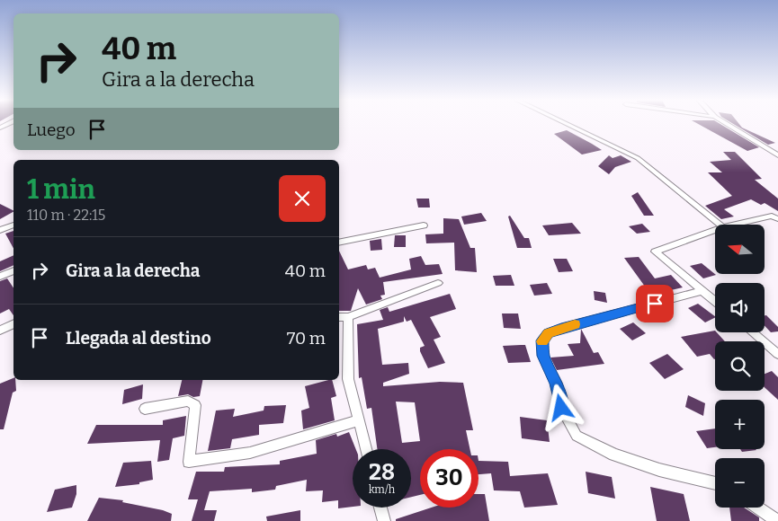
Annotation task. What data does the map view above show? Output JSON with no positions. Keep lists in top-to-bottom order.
{
  "north": "left",
  "page": {
    "turn": ["40 m", "Gira a la derecha"],
    "then": "Luego",
    "heading": ["1 min", "110 m · 22:15"],
    "map_buttons": ["+", "−"],
    "list": [
      {
        "name": "Gira a la derecha",
        "value": "40 m"
      },
      {
        "name": "Llegada al destino",
        "value": "70 m"
      }
    ],
    "speed": "28 km/h",
    "limit": "30"
  }
}
